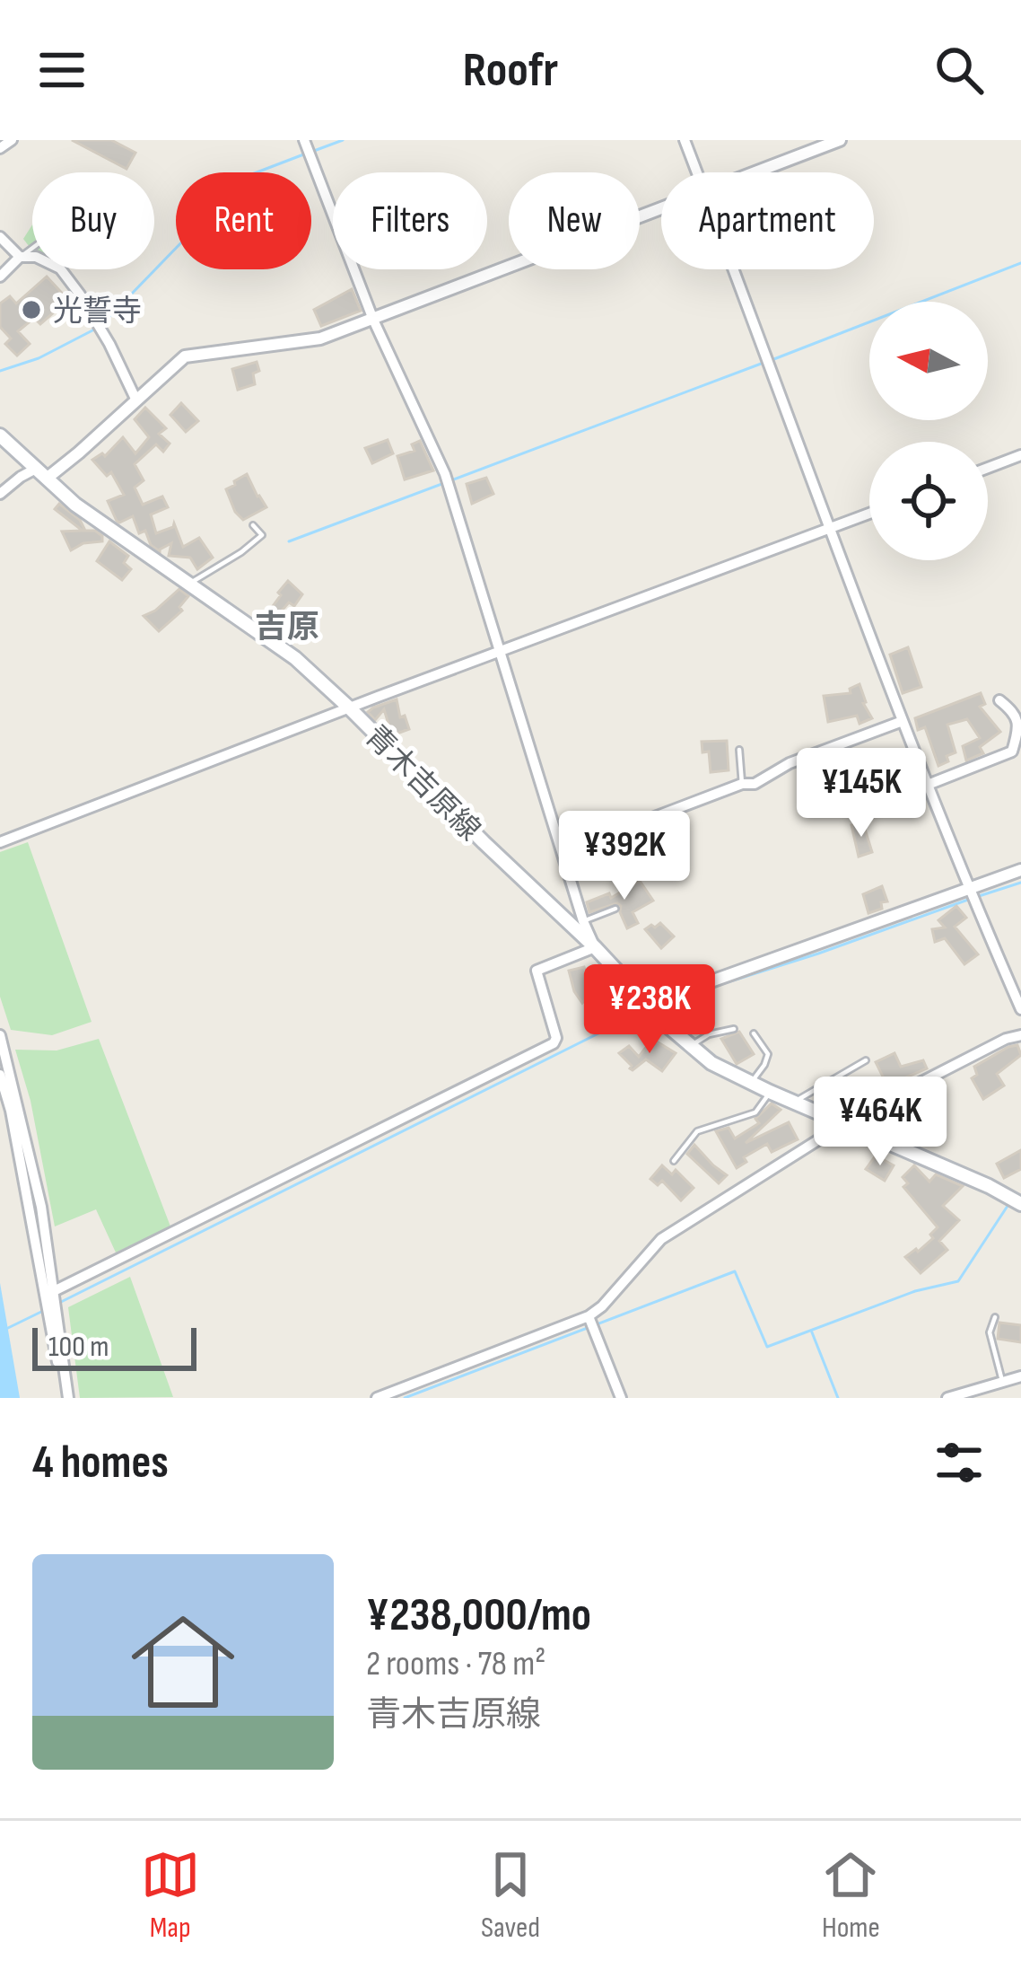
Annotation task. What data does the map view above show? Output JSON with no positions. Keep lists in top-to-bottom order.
{
  "streets": {
    "main road": ["青木吉原線"]
  },
  "districts": ["吉原"],
  "places": ["光誓寺"],
  "scale_bar": "100 m",
  "north": "left",
  "page": {
    "header": "Roofr",
    "chip": [
      "Buy",
      "Rent",
      "Filters",
      "New",
      "Apartment"
    ],
    "price": [
      "¥145K",
      "¥392K",
      "¥238K",
      "¥464K"
    ],
    "scale": "100 m",
    "heading": "4 homes",
    "list": [
      {
        "name": "¥238,000/mo",
        "note": "2 rooms · 78 m² · 青木吉原線"
      }
    ],
    "tabs": ["Map", "Saved", "Home"]
  }
}
